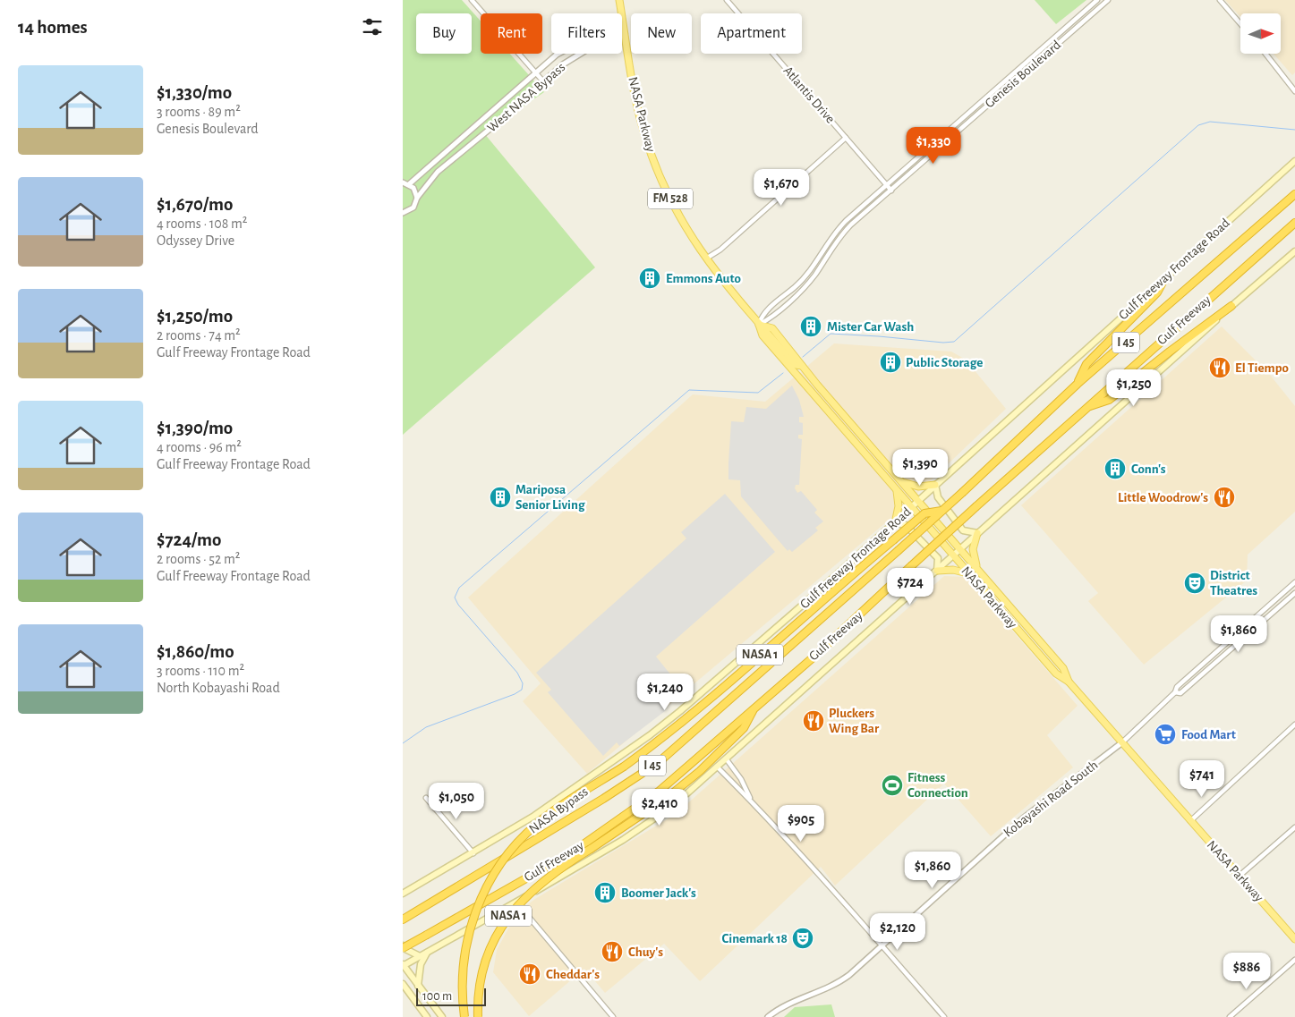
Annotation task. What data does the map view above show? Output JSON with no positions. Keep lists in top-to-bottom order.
{
  "streets": {
    "highway": [
      "Gulf Freeway",
      "I 45",
      "NASA 1",
      "NASA Bypass"
    ],
    "main road": ["NASA Parkway", "FM 528", "Gulf Freeway Frontage Road"],
    "street": [
      "Genesis Boulevard",
      "Atlantis Drive",
      "West NASA Bypass",
      "Kobayashi Road South"
    ]
  },
  "crossings": [
    ["Genesis Boulevard", "Atlantis Drive"],
    ["Genesis Boulevard", "NASA Parkway"],
    ["West NASA Bypass", "NASA Parkway"],
    ["West NASA Bypass", "FM 528"],
    ["NASA Parkway", "FM 528"],
    ["NASA Parkway", "Gulf Freeway Frontage Road"],
    ["NASA Parkway", "Kobayashi Road South"],
    ["Gulf Freeway", "NASA 1"],
    ["Gulf Freeway", "NASA Bypass"]
  ],
  "places": {
    "building": [
      "Emmons Auto",
      "Mister Car Wash",
      "Public Storage",
      "Conn's",
      "Mariposa Senior Living",
      "Boomer Jack's"
    ],
    "restaurant": [
      "El Tiempo",
      "Little Woodrow's",
      "Pluckers Wing Bar",
      "Chuy's",
      "Cheddar's"
    ],
    "theatre": ["District Theatres", "Cinemark 18"],
    "supermarket": ["Food Mart"],
    "sports": ["Fitness Connection"]
  },
  "scale_bar": "100 m",
  "north": "right",
  "page": {
    "heading": "14 homes",
    "chip": [
      "Buy",
      "Rent",
      "Filters",
      "New",
      "Apartment"
    ],
    "list": [
      {
        "name": "$1,330/mo",
        "note": "3 rooms · 89 m² · Genesis Boulevard"
      },
      {
        "name": "$1,670/mo",
        "note": "4 rooms · 108 m² · Odyssey Drive"
      },
      {
        "name": "$1,250/mo",
        "note": "2 rooms · 74 m² · Gulf Freeway Frontage Road"
      },
      {
        "name": "$1,390/mo",
        "note": "4 rooms · 96 m² · Gulf Freeway Frontage Road"
      },
      {
        "name": "$724/mo",
        "note": "2 rooms · 52 m² · Gulf Freeway Frontage Road"
      },
      {
        "name": "$1,860/mo",
        "note": "3 rooms · 110 m² · North Kobayashi Road"
      }
    ],
    "price": [
      "$1,330",
      "$1,670",
      "$1,250",
      "$1,390",
      "$724",
      "$1,860",
      "$1,240",
      "$741",
      "$1,050",
      "$2,410",
      "$905",
      "$1,860",
      "$2,120",
      "$886"
    ],
    "scale": "100 m"
  }
}
